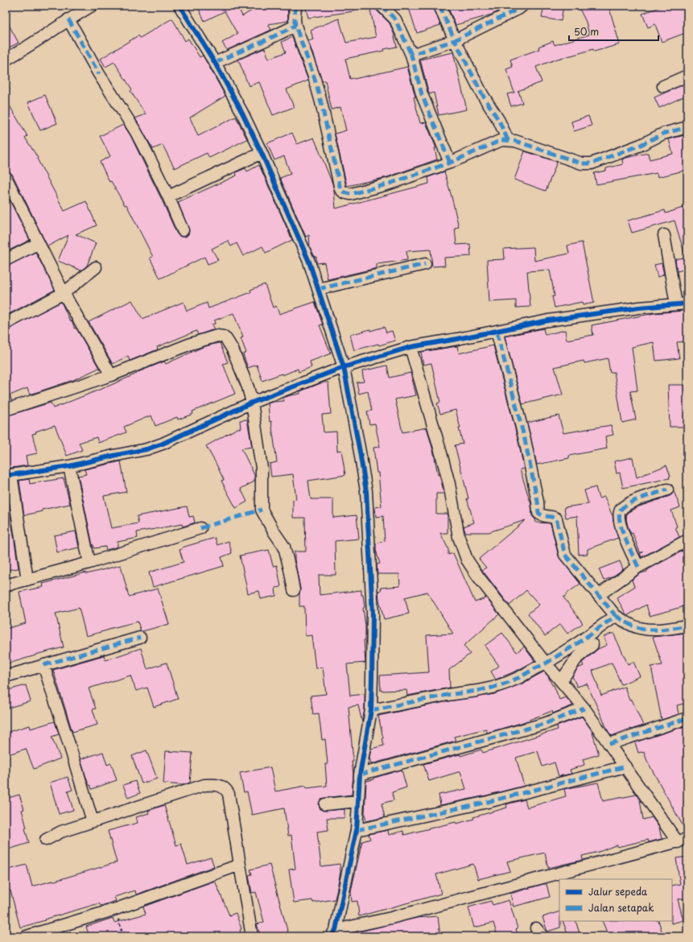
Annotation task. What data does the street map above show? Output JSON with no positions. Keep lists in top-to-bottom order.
{
  "legend": ["Jalur sepeda", "Jalan setapak"],
  "scale_bar": "50 m"
}
